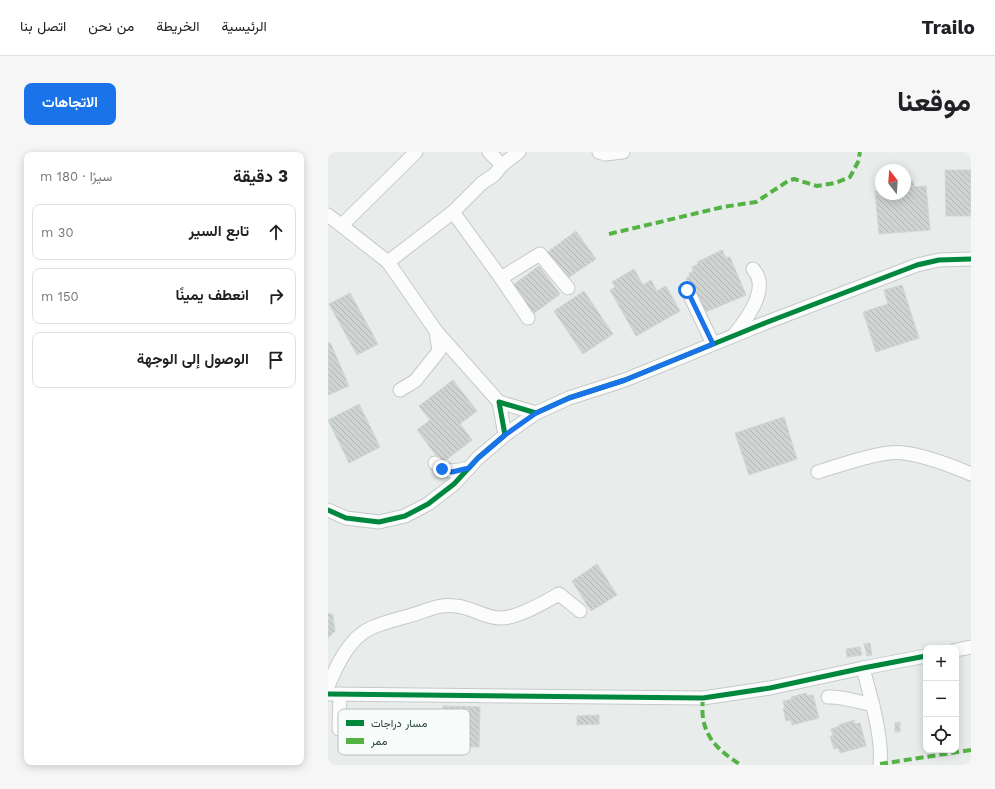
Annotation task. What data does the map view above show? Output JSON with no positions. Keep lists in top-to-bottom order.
{
  "legend": ["مسار دراجات", "ممر"],
  "north": "top",
  "page": {
    "header": "Trailo",
    "nav": [
      "الرئيسية",
      "الخريطة",
      "من نحن",
      "اتصل بنا"
    ],
    "title": "موقعنا",
    "buttons": "الاتجاهات",
    "heading": ["3 دقيقة", "سيرًا · 180 m"],
    "list": [
      ["تابع السير", "30 m"],
      ["انعطف يمينًا", "150 m"],
      "الوصول إلى الوجهة"
    ],
    "map_buttons": ["+", "−"]
  }
}
